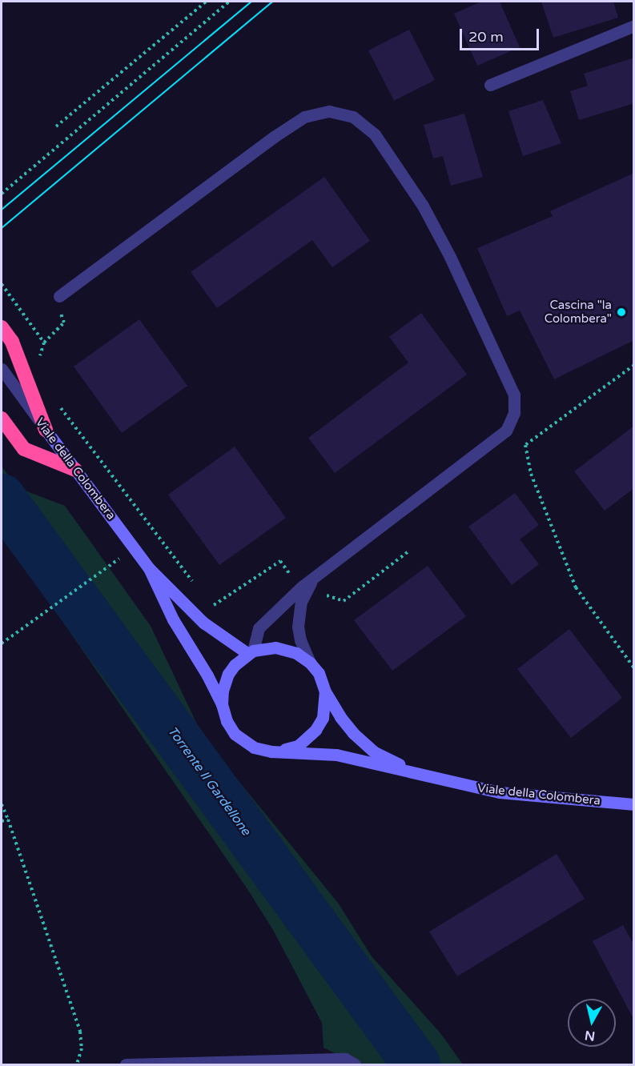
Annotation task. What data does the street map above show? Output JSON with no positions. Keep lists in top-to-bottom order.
{
  "streets": {
    "street": ["Viale della Colombera"]
  },
  "water": ["Torrente Il Gardellone"],
  "places": ["Cascina \"la Colombera\""],
  "scale_bar": "20 m",
  "north": "bottom"
}
